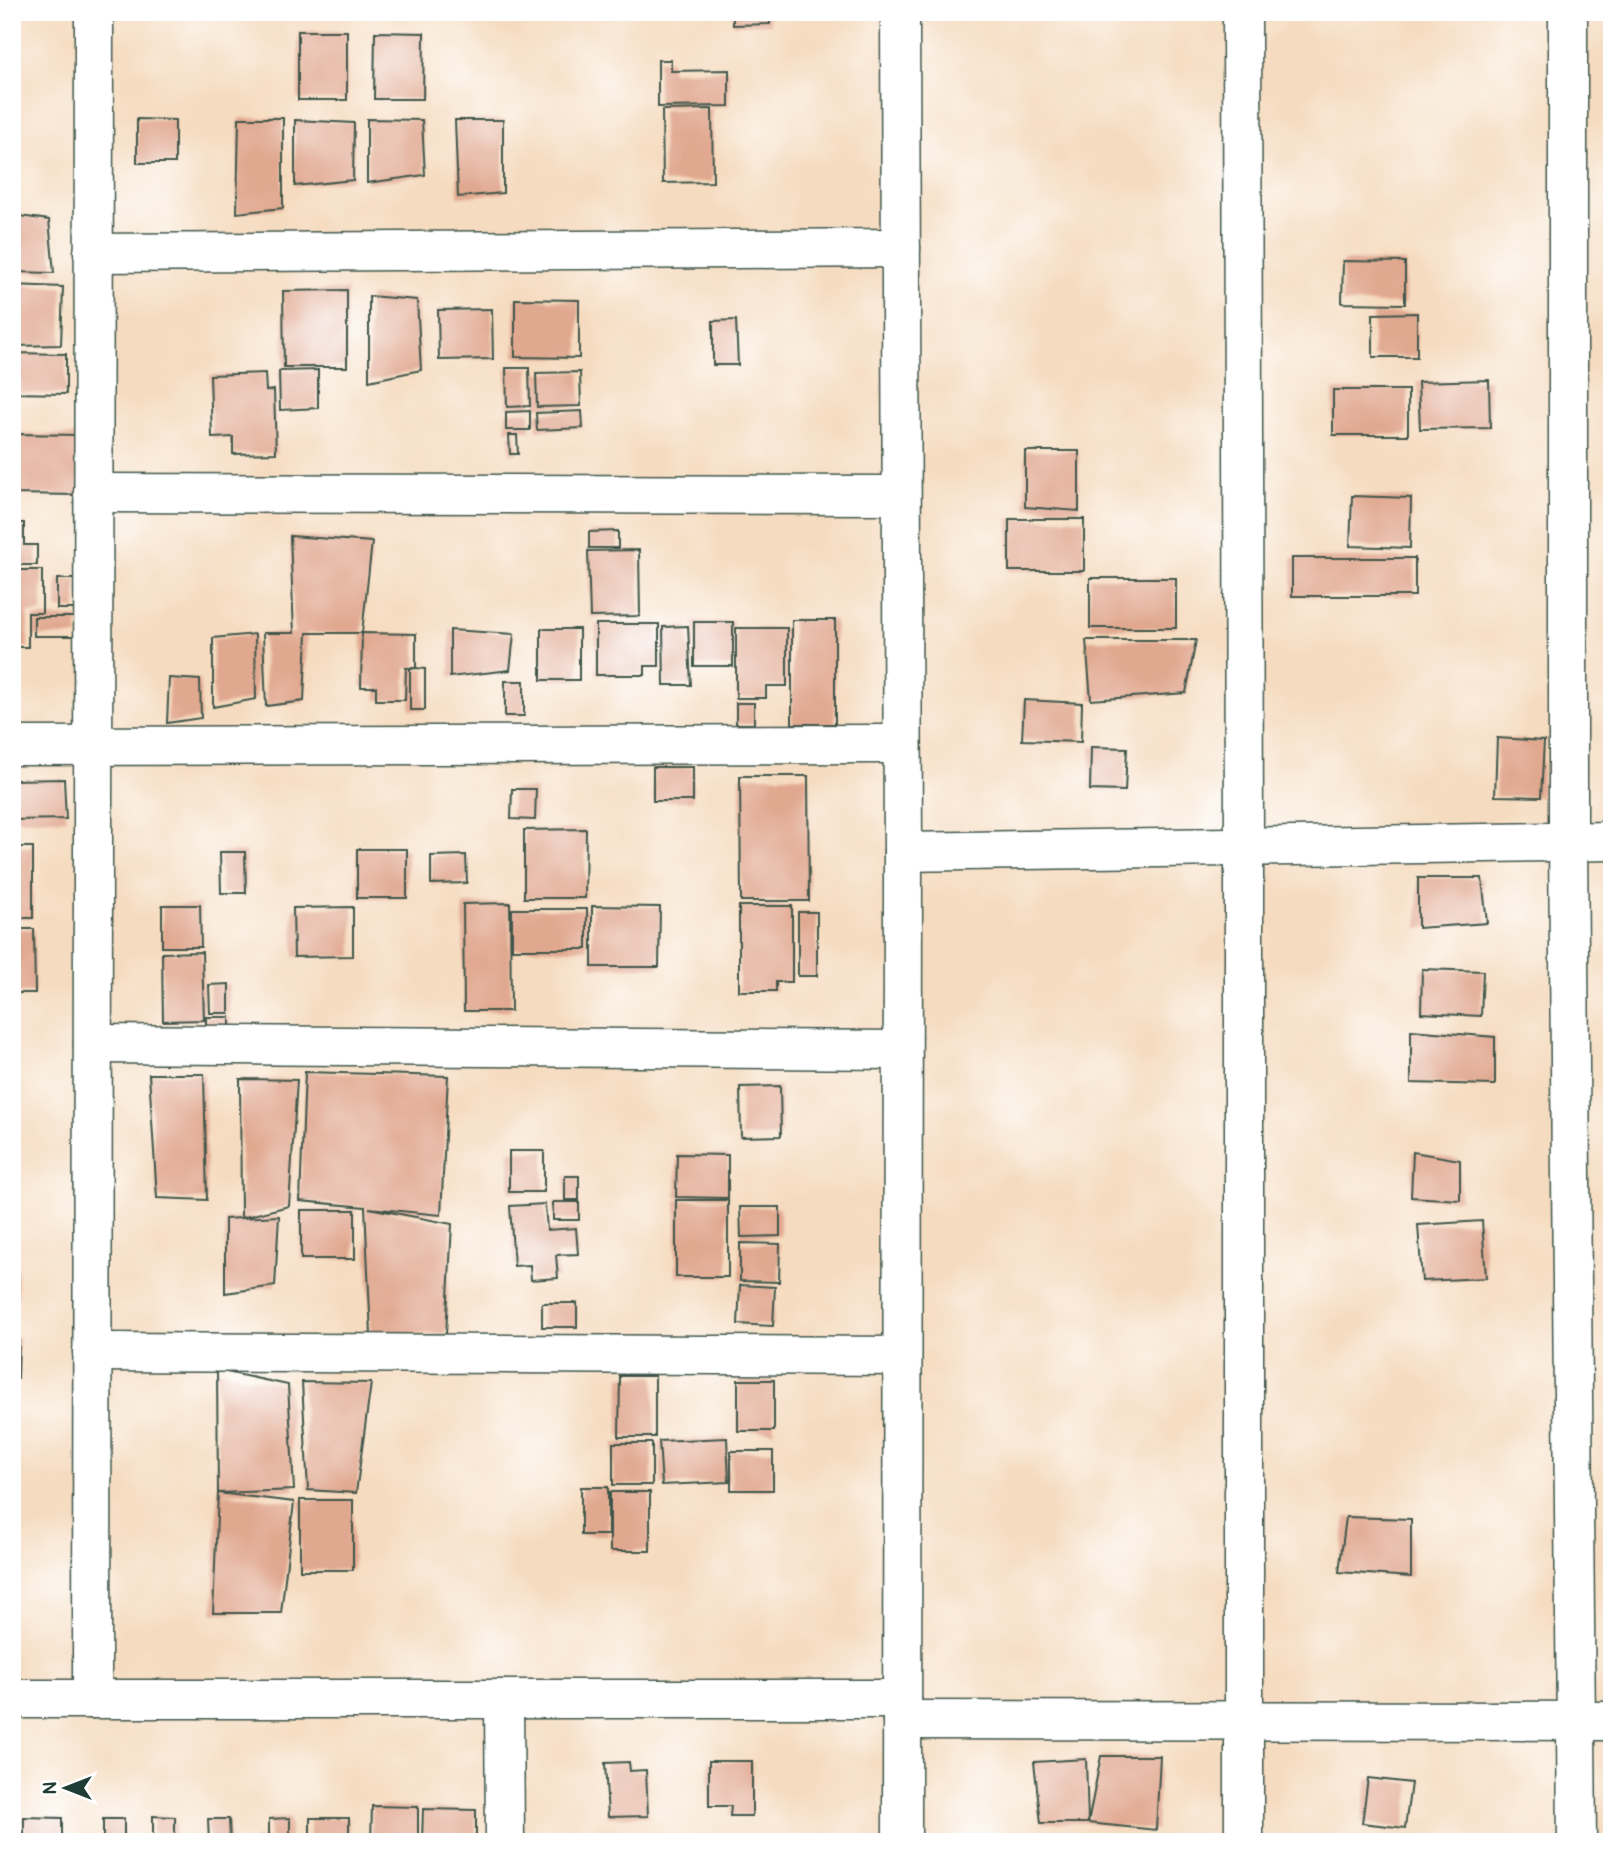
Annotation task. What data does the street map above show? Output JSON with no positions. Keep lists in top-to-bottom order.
{
  "north": "left"
}
